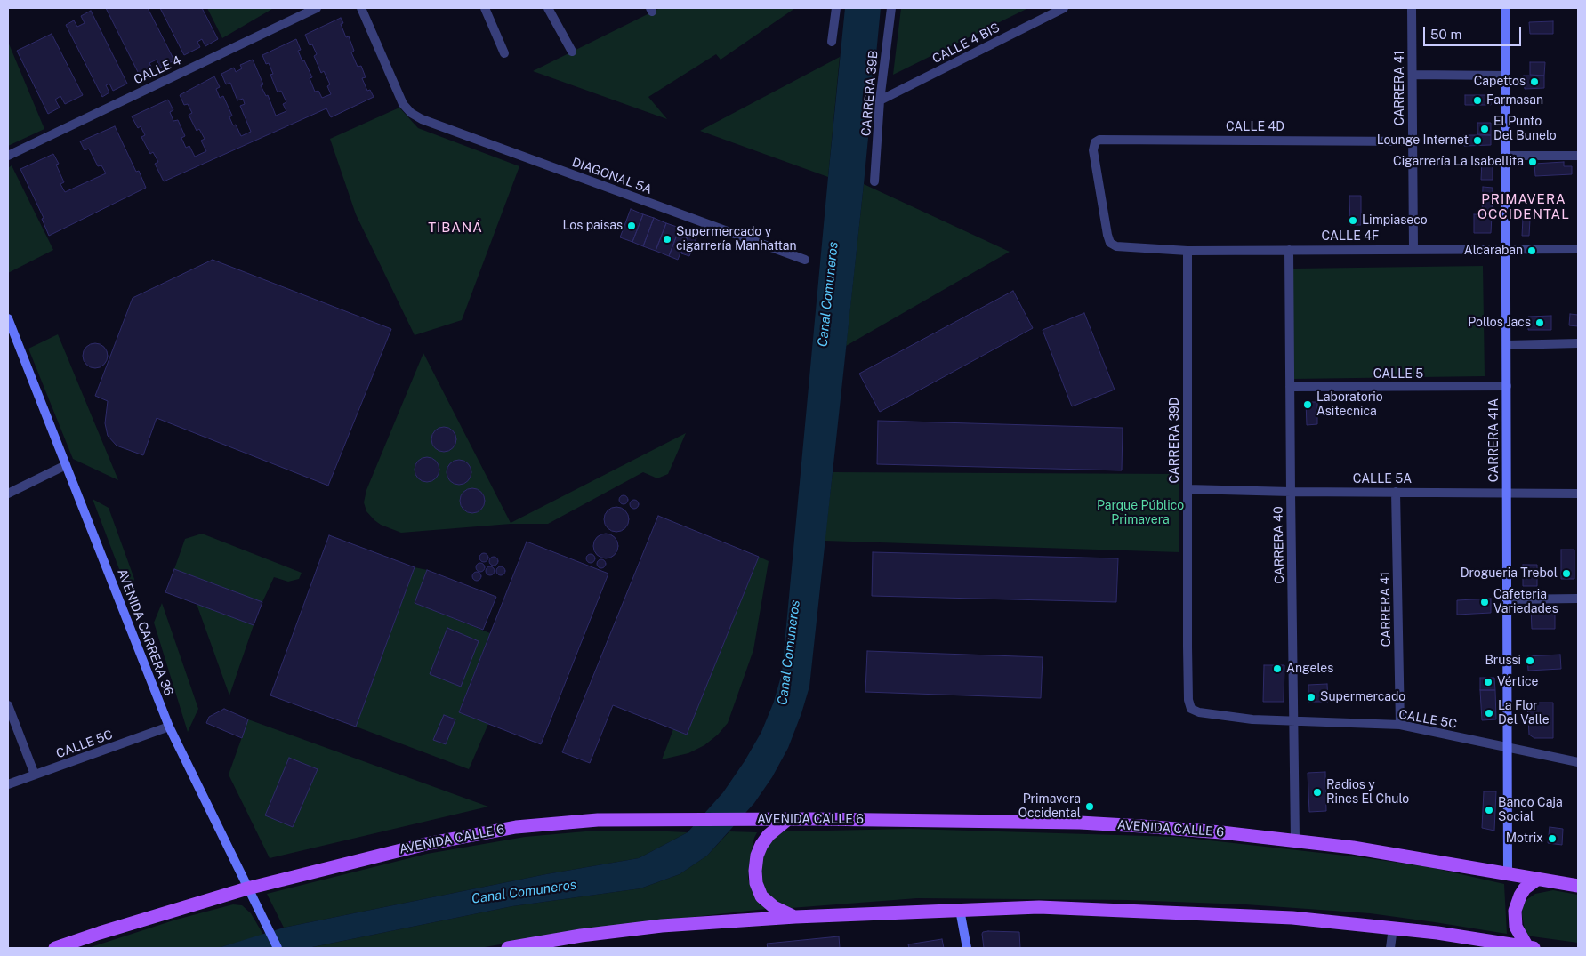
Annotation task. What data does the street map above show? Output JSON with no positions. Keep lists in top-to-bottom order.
{
  "streets": {
    "main road": ["AVENIDA CALLE 6"],
    "street": [
      "CALLE 4 BIS",
      "CALLE 4",
      "CARRERA 41",
      "CARRERA 39B",
      "CALLE 4D",
      "DIAGONAL 5A",
      "CALLE 4F",
      "CALLE 5",
      "CARRERA 39D",
      "CARRERA 41A",
      "CALLE 5A",
      "CARRERA 40",
      "AVENIDA CARRERA 36",
      "CALLE 5C"
    ]
  },
  "crossings": [
    ["CALLE 4 BIS", "CARRERA 39B"],
    ["CARRERA 41", "CALLE 4D"],
    ["CARRERA 41", "CALLE 4F"],
    ["CARRERA 41", "CALLE 5A"],
    ["CARRERA 41", "CALLE 5C"],
    ["CALLE 4D", "CALLE 4F"],
    ["CALLE 4F", "CARRERA 39D"],
    ["CALLE 4F", "CARRERA 41A"],
    ["CALLE 4F", "CARRERA 40"],
    ["CALLE 5", "CARRERA 41A"],
    ["CALLE 5", "CARRERA 40"],
    ["CARRERA 39D", "CALLE 5A"],
    ["CARRERA 39D", "CALLE 5C"],
    ["CARRERA 41A", "CALLE 5A"],
    ["CARRERA 41A", "CALLE 5C"],
    ["CARRERA 41A", "AVENIDA CALLE 6"],
    ["CALLE 5A", "CARRERA 40"],
    ["CARRERA 40", "CALLE 5C"],
    ["CARRERA 40", "AVENIDA CALLE 6"],
    ["AVENIDA CARRERA 36", "CALLE 5C"],
    ["AVENIDA CARRERA 36", "AVENIDA CALLE 6"]
  ],
  "districts": ["PRIMAVERA OCCIDENTAL", "TIBANÁ"],
  "water": ["Canal Comuneros"],
  "parks": ["Parque Público Primavera"],
  "places": [
    "Capettos",
    "Farmasan",
    "El Punto Del Bunelo",
    "Lounge Internet",
    "Cigarrería La Isabellita",
    "Limpiaseco",
    "Los paisas",
    "Supermercado y cigarrería Manhattan",
    "Alcaraban",
    "Pollos Jacs",
    "Laboratorio Asitecnica",
    "Drogueria Trebol",
    "Cafeteria Variedades",
    "Brussi",
    "Angeles",
    "Vértice",
    "Supermercado",
    "La Flor Del Valle",
    "Radios y Rines El Chulo",
    "Primavera Occidental",
    "Banco Caja Social",
    "Motrix"
  ],
  "scale_bar": "50 m"
}
